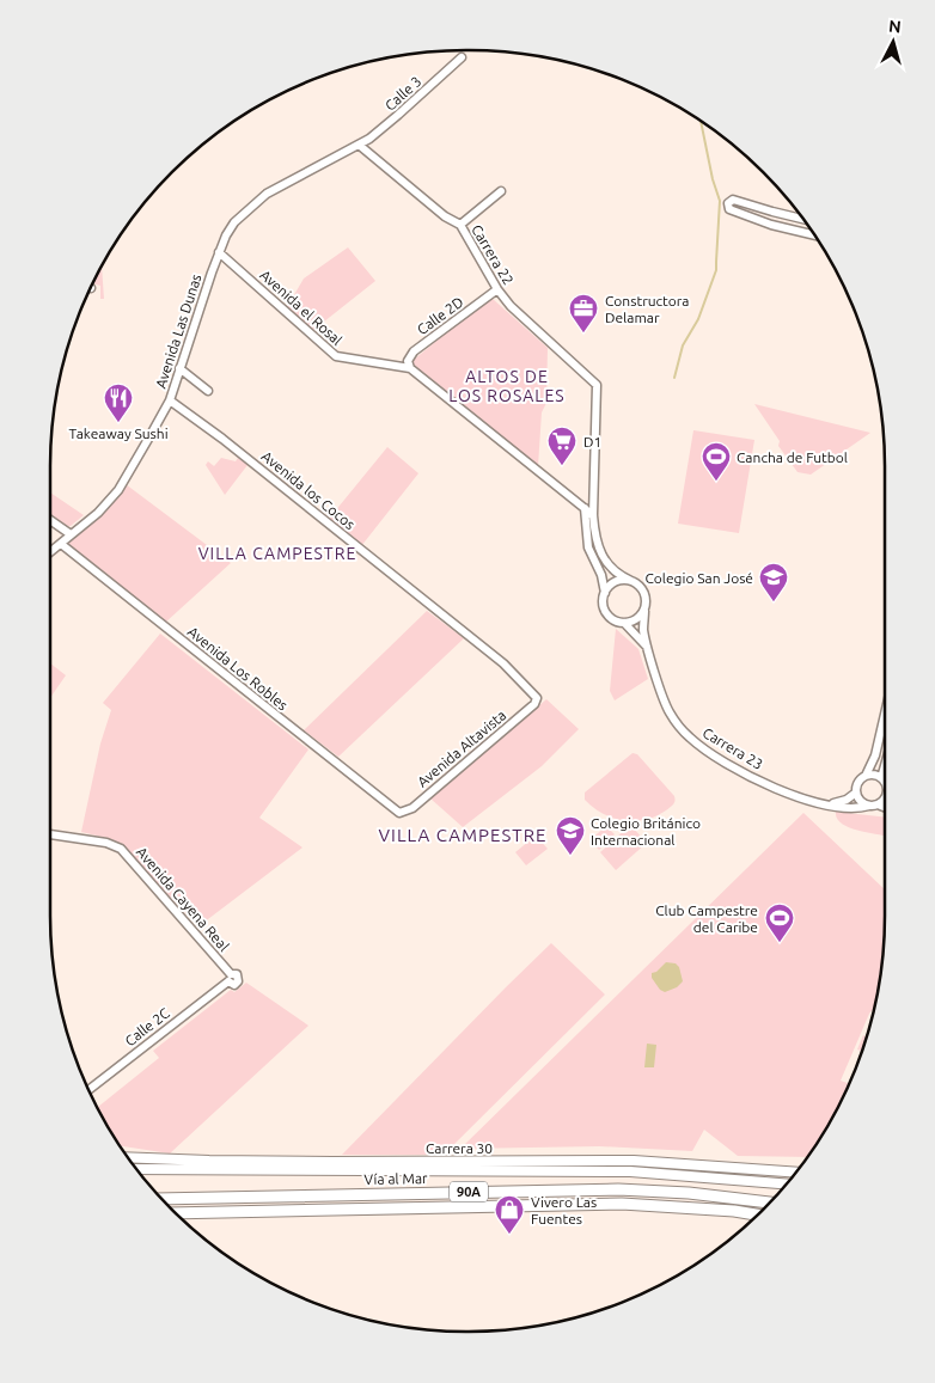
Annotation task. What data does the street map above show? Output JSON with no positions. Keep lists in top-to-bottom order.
{
  "streets": {
    "highway": ["Vía al Mar", "90A"],
    "main road": ["Carrera 30"],
    "street": [
      "Calle 3",
      "Carrera 22",
      "Avenida el Rosal",
      "Calle 2D",
      "Avenida Las Dunas",
      "Avenida los Cocos",
      "Avenida Los Robles",
      "Avenida Altavista",
      "Carrera 23",
      "Avenida Cayena Real",
      "Calle 2C"
    ]
  },
  "crossings": [
    ["Calle 3", "Carrera 22"],
    ["Calle 3", "Avenida Las Dunas"],
    ["Carrera 22", "Calle 2D"],
    ["Carrera 22", "Avenida Las Dunas"],
    ["Avenida el Rosal", "Calle 2D"],
    ["Avenida el Rosal", "Avenida Las Dunas"],
    ["Avenida Las Dunas", "Avenida los Cocos"],
    ["Avenida Las Dunas", "Avenida Los Robles"],
    ["Avenida los Cocos", "Avenida Altavista"],
    ["Avenida Los Robles", "Avenida Altavista"],
    ["Avenida Cayena Real", "Calle 2C"]
  ],
  "districts": ["ALTOS DE LOS ROSALES", "VILLA CAMPESTRE", "VILLA CAMPESTRE"],
  "places": {
    "office": ["Constructora Delamar"],
    "restaurant": ["Takeaway Sushi"],
    "supermarket": ["D1"],
    "sports": ["Cancha de Futbol", "Club Campestre del Caribe"],
    "school or university": ["Colegio San José", "Colegio Británico Internacional"],
    "shop": ["Vivero Las Fuentes"]
  },
  "north": "top"
}
